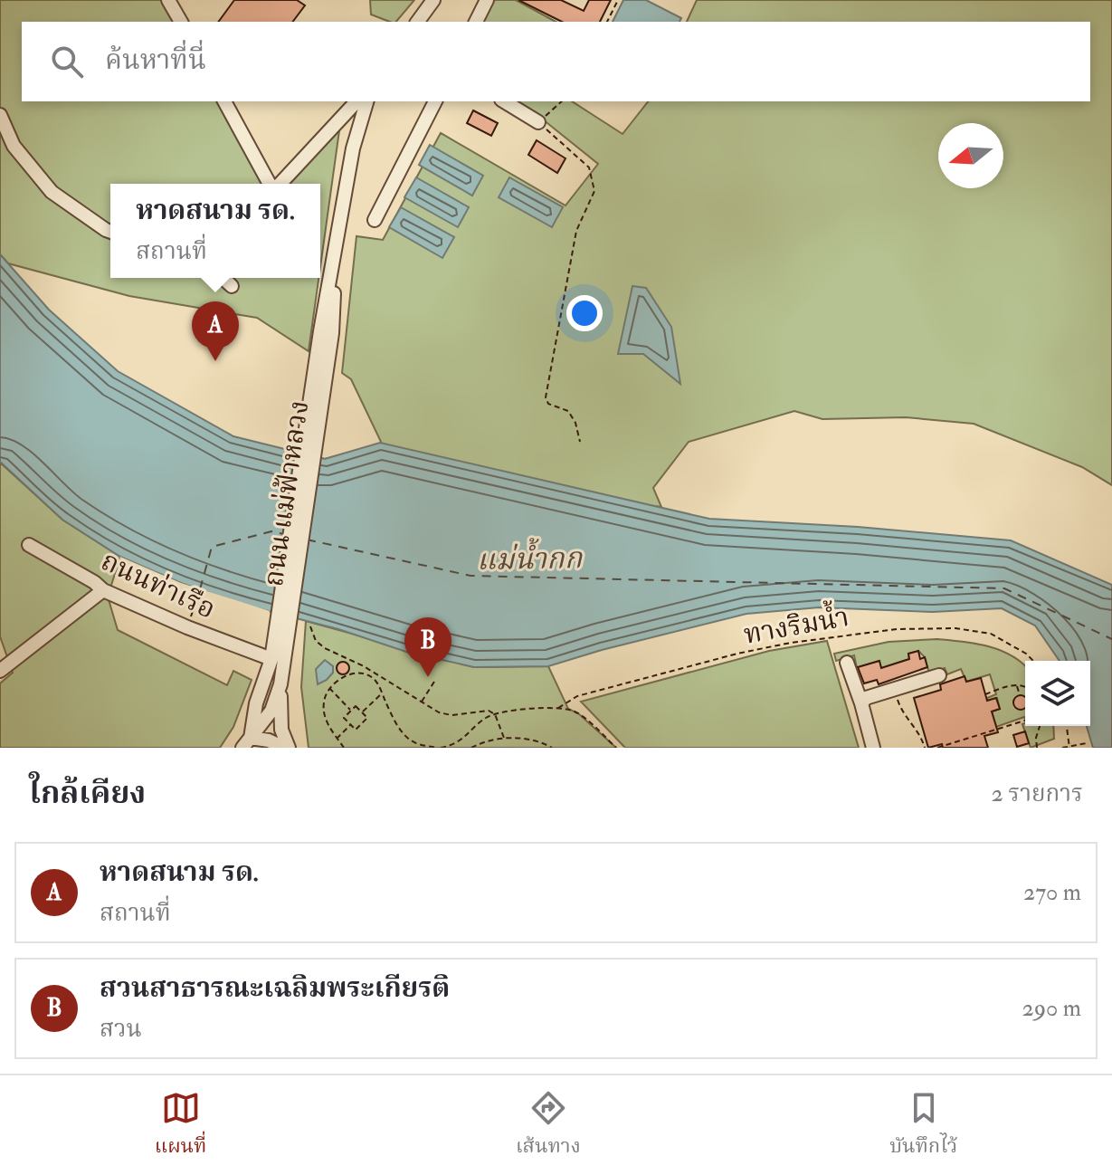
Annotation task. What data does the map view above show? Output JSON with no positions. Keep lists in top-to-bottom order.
{
  "streets": {
    "street": ["ถนน แม่ฟ้าหลวง", "ถนนท่าเรือ"],
    "path": ["ทางริมน้ำ"]
  },
  "crossings": [
    ["ถนน แม่ฟ้าหลวง", "ถนนท่าเรือ"]
  ],
  "water": ["แม่น้ำกก"],
  "north": "left",
  "page": {
    "search": "ค้นหาที่นี่",
    "popup": ["หาดสนาม รด.", "สถานที่"],
    "pins": ["A", "B"],
    "heading": ["ใกล้เคียง", "2 รายการ"],
    "list": [
      {
        "mark": "A",
        "name": "หาดสนาม รด.",
        "note": "สถานที่",
        "value": "270 m"
      },
      {
        "mark": "B",
        "name": "สวนสาธารณะเฉลิมพระเกียรติ",
        "note": "สวน",
        "value": "290 m"
      }
    ],
    "nav": ["แผนที่", "เส้นทาง", "บันทึกไว้"]
  }
}
